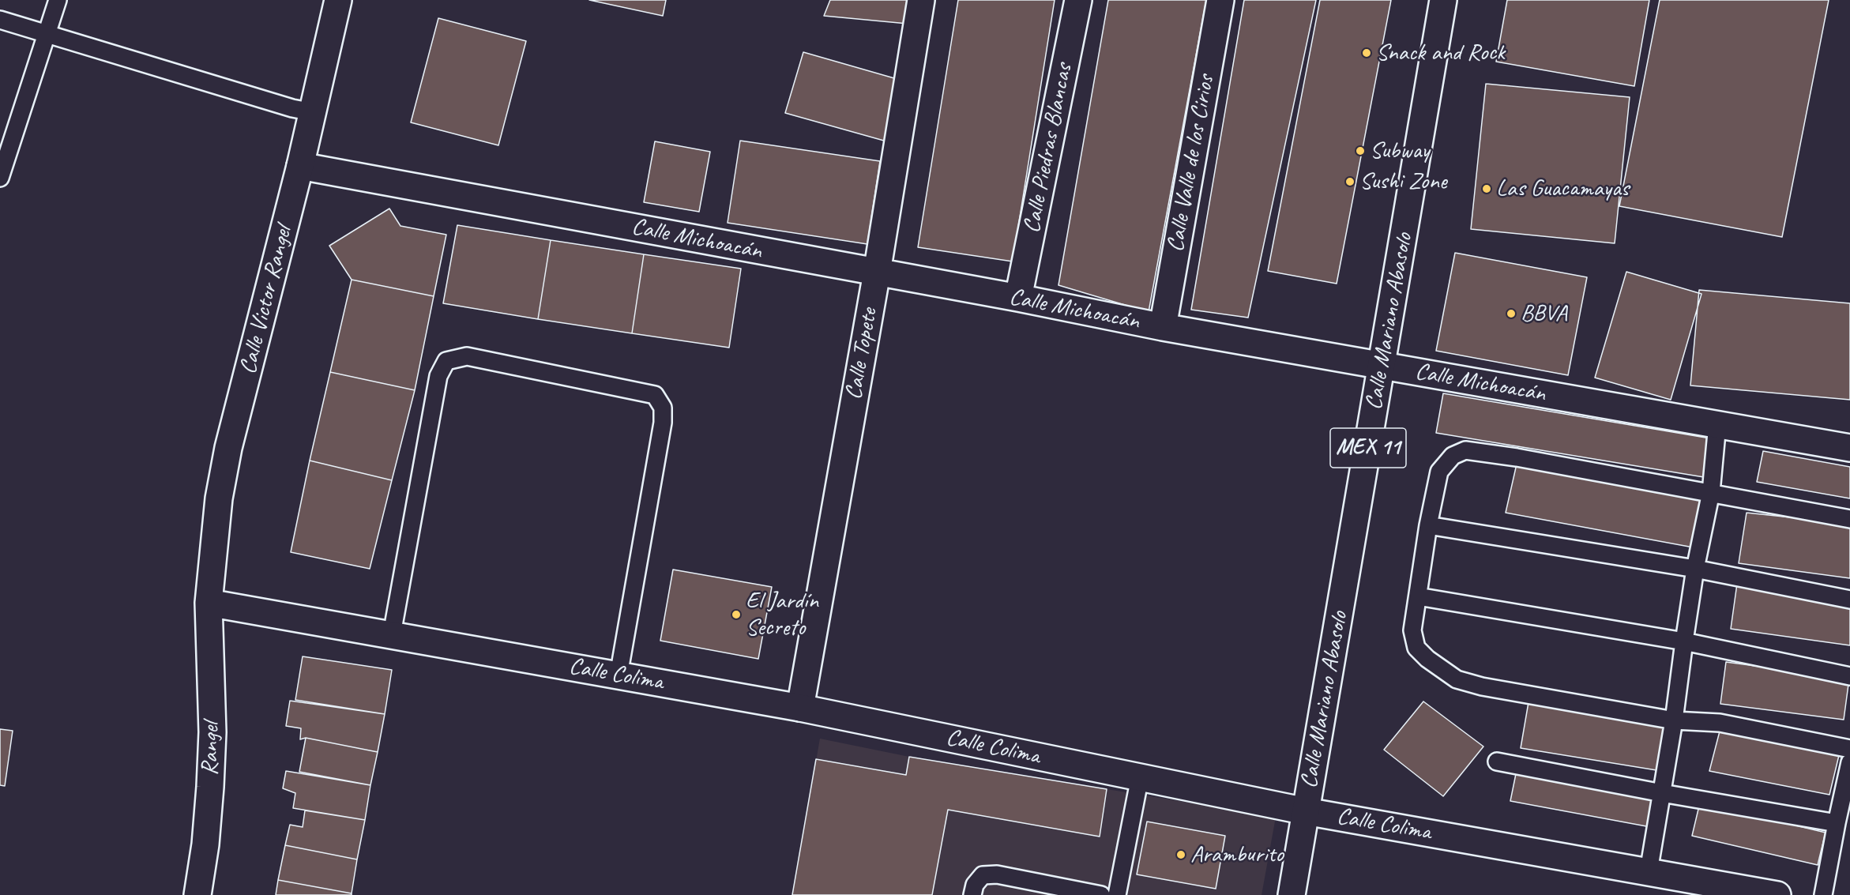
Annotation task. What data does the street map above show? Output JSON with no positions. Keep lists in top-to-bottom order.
{
  "streets": {
    "street": [
      "Calle Piedras Blancas",
      "Calle Valle de los Cirios",
      "Calle Michoacán",
      "Calle Victor Rangel",
      "Calle Mariano Abasolo",
      "Calle Topete",
      "MEX 11",
      "Calle Colima",
      "Rangel"
    ]
  },
  "crossings": [
    ["Calle Piedras Blancas", "Calle Michoacán"],
    ["Calle Valle de los Cirios", "Calle Michoacán"],
    ["Calle Michoacán", "Calle Victor Rangel"],
    ["Calle Michoacán", "Calle Mariano Abasolo"],
    ["Calle Michoacán", "Calle Topete"],
    ["Calle Victor Rangel", "Calle Colima"],
    ["Calle Victor Rangel", "Rangel"],
    ["Calle Mariano Abasolo", "Calle Colima"],
    ["Calle Topete", "Calle Colima"],
    ["Calle Colima", "Rangel"]
  ],
  "places": [
    "Snack and Rock",
    "Subway",
    "Sushi Zone",
    "Las Guacamayas",
    "BBVA",
    "El Jardín Secreto",
    "Aramburito"
  ]
}
